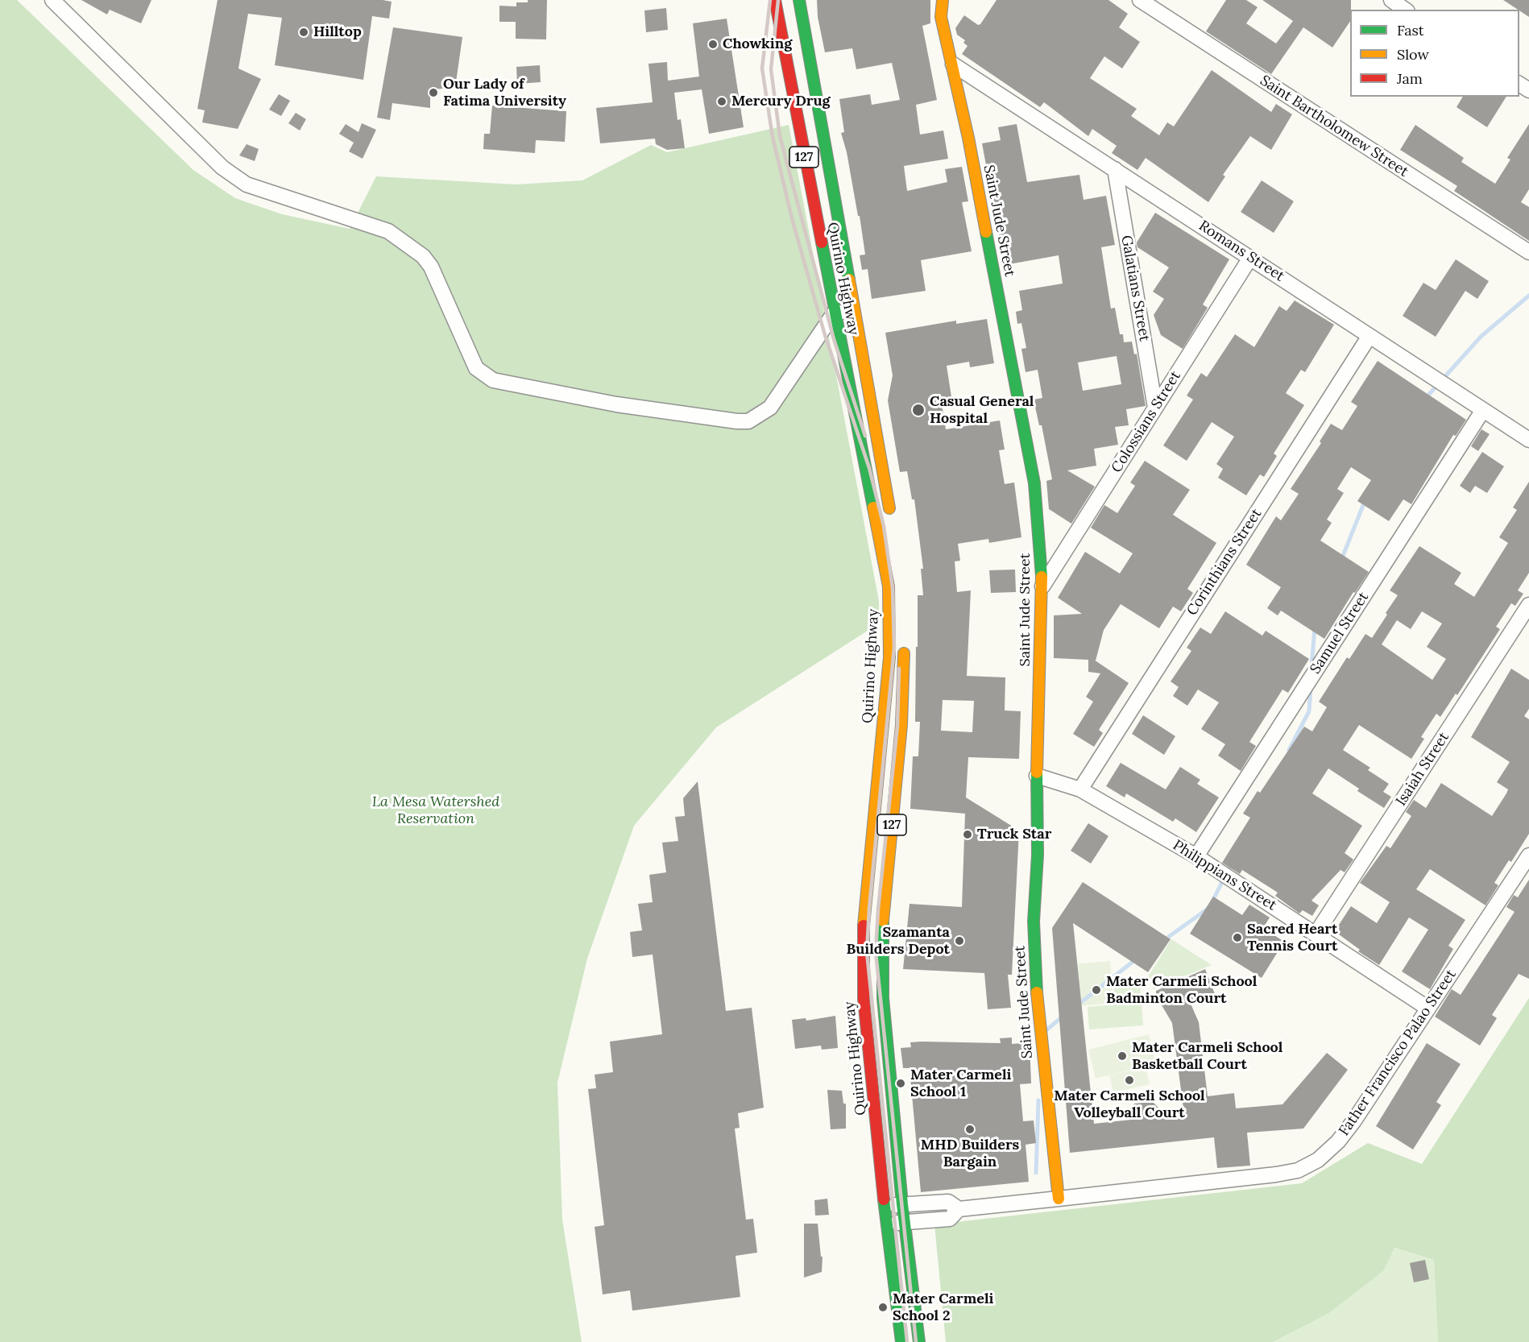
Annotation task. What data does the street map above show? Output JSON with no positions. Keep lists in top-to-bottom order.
{
  "streets": {
    "main road": ["127", "Saint Jude Street", "Quirino Highway"],
    "street": [
      "Saint Bartholomew Street",
      "Romans Street",
      "Galatians Street",
      "Colossians Street",
      "Corinthians Street",
      "Samuel Street",
      "Isaiah Street",
      "Philippians Street",
      "Father Francisco Palao Street"
    ]
  },
  "crossings": [
    ["127", "Father Francisco Palao Street"],
    ["Saint Jude Street", "Romans Street"],
    ["Saint Jude Street", "Colossians Street"],
    ["Saint Jude Street", "Philippians Street"],
    ["Saint Jude Street", "Father Francisco Palao Street"],
    ["Romans Street", "Galatians Street"],
    ["Romans Street", "Colossians Street"],
    ["Romans Street", "Corinthians Street"],
    ["Romans Street", "Samuel Street"],
    ["Quirino Highway", "Father Francisco Palao Street"],
    ["Galatians Street", "Colossians Street"],
    ["Corinthians Street", "Philippians Street"],
    ["Samuel Street", "Philippians Street"],
    ["Isaiah Street", "Philippians Street"],
    ["Philippians Street", "Father Francisco Palao Street"]
  ],
  "parks": ["La Mesa Watershed Reservation"],
  "places": [
    "Hilltop",
    "Chowking",
    "Our Lady of Fatima University",
    "Mercury Drug",
    "Casual General Hospital",
    "Truck Star",
    "Sacred Heart Tennis Court",
    "Szamanta Builders Depot",
    "Mater Carmeli School Badminton Court",
    "Mater Carmeli School Basketball Court",
    "Mater Carmeli School Volleyball Court",
    "Mater Carmeli School 1",
    "MHD Builders Bargain",
    "Mater Carmeli School 2"
  ],
  "legend": ["Fast", "Slow", "Jam"]
}
